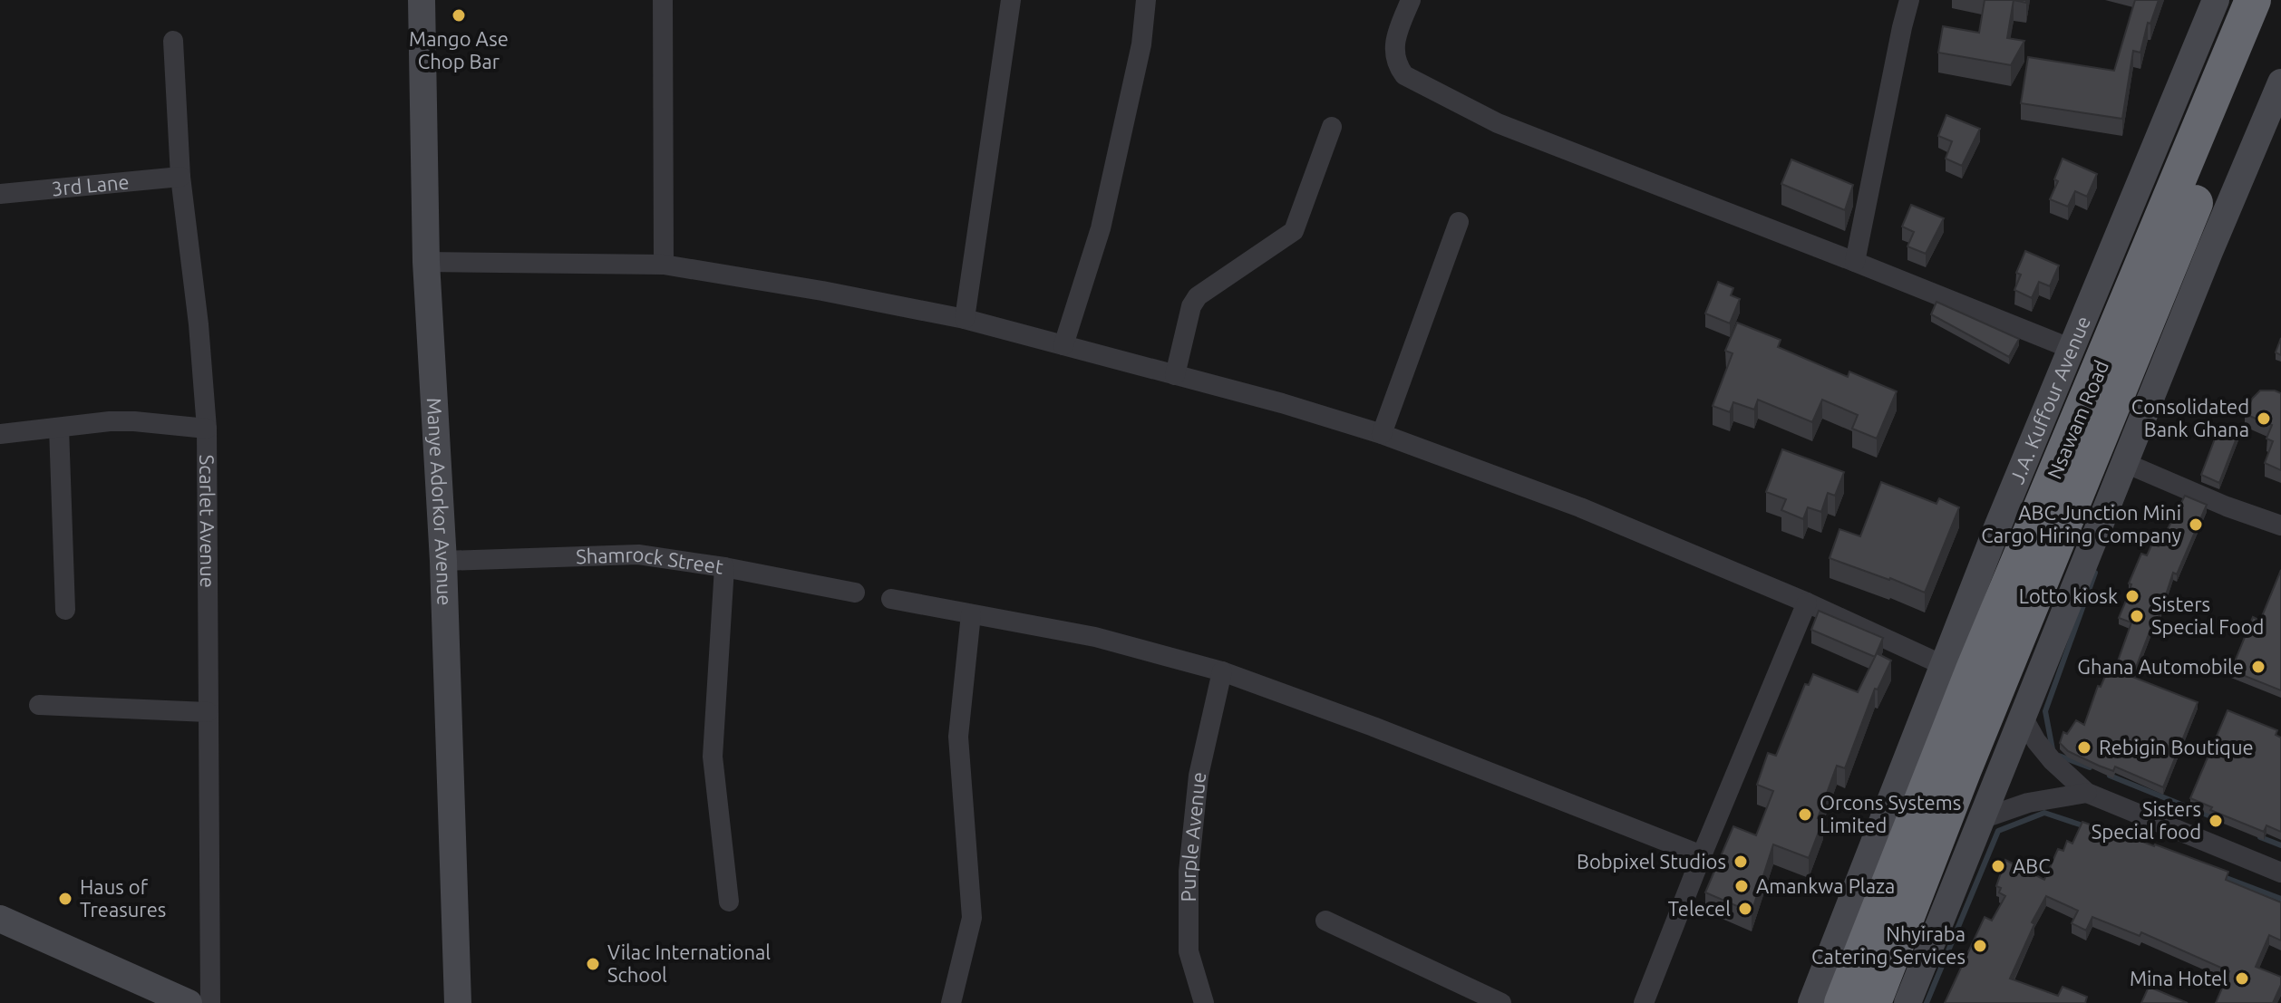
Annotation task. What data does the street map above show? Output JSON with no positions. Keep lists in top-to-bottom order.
{
  "streets": {
    "highway": ["Nsawam Road"],
    "main road": ["J.A. Kuffour Avenue", "Manye Adorkor Avenue"],
    "street": [
      "3rd Lane",
      "Scarlet Avenue",
      "Shamrock Street",
      "Purple Avenue"
    ]
  },
  "crossings": [
    ["3rd Lane", "Scarlet Avenue"],
    ["Manye Adorkor Avenue", "Shamrock Street"]
  ],
  "places": [
    "Mango Ase Chop Bar",
    "Consolidated Bank Ghana",
    "ABC Junction Mini Cargo Hiring Company",
    "Lotto kiosk",
    "Sisters Special Food",
    "Ghana Automobile",
    "Rebigin Boutique",
    "Orcons Systems Limited",
    "Sisters Special food",
    "Bobpixel Studios",
    "ABC",
    "Amankwa Plaza",
    "Haus of Treasures",
    "Telecel",
    "Nhyiraba Catering Services",
    "Vilac International School",
    "Mina Hotel"
  ]
}
